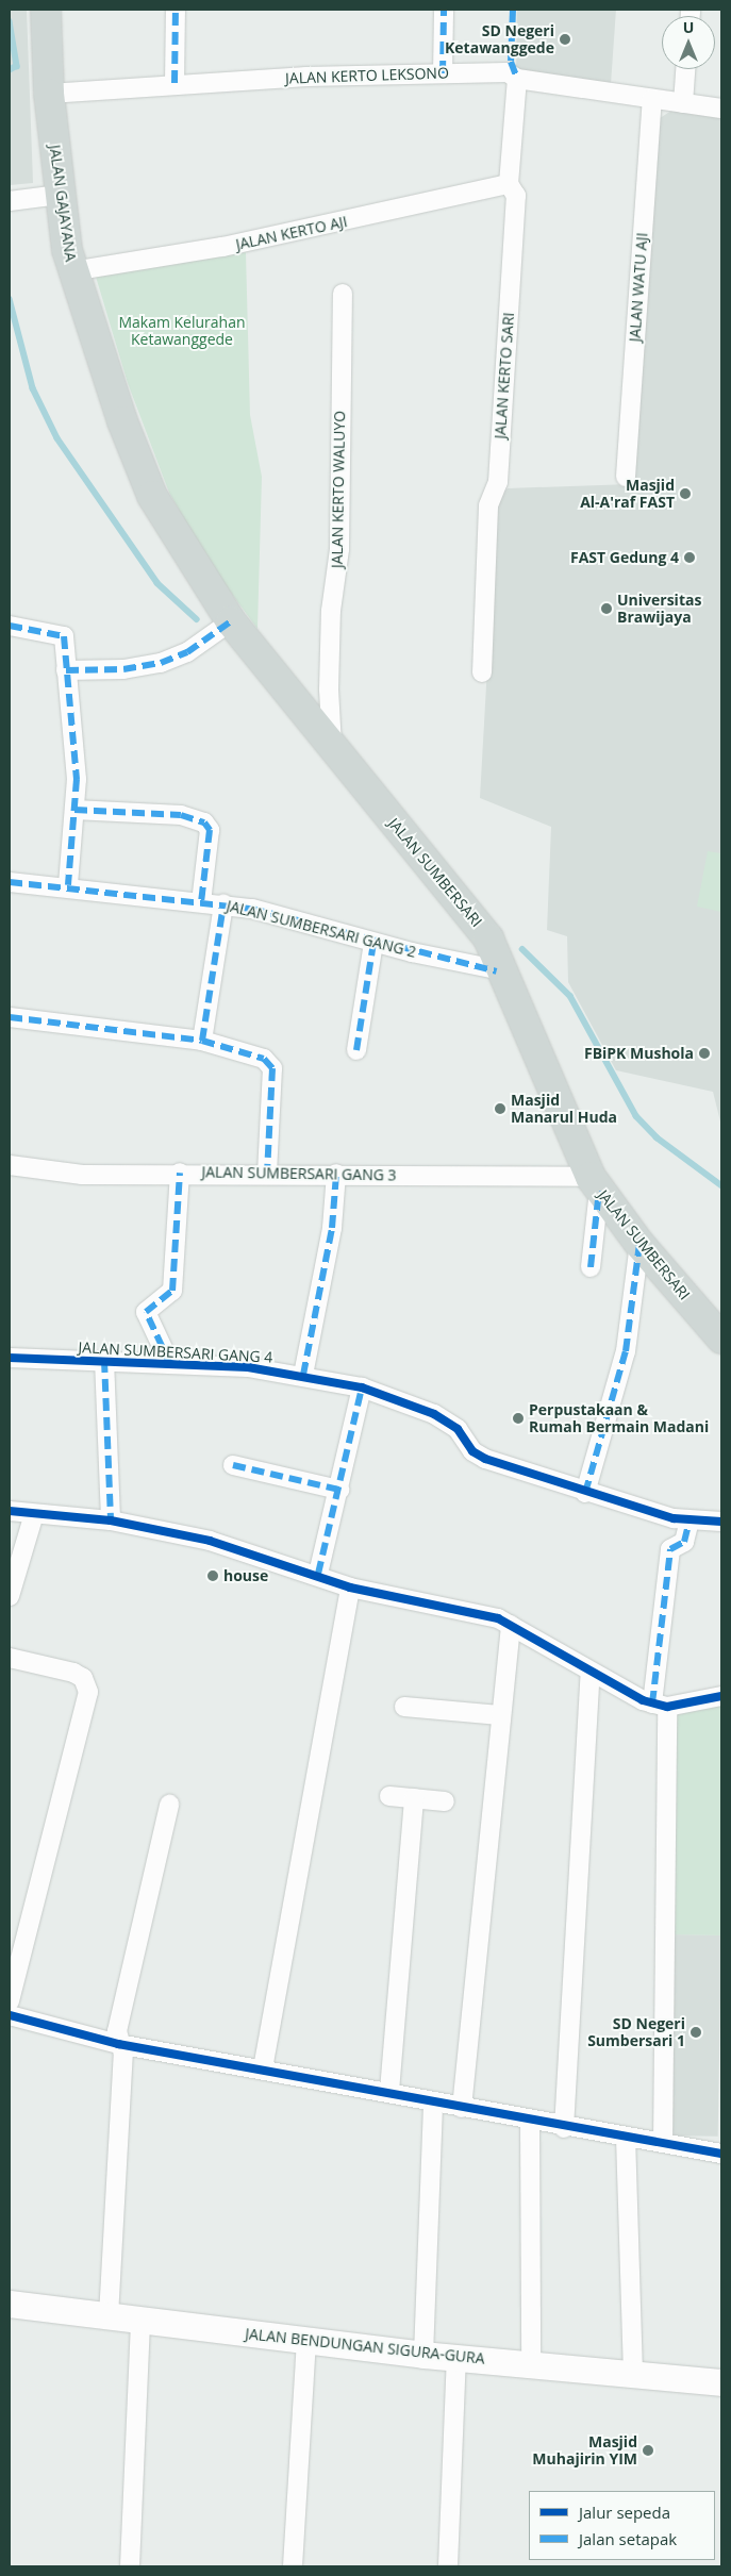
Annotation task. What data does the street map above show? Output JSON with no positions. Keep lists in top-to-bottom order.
{
  "streets": {
    "main road": ["JALAN GAJAYANA", "JALAN SUMBERSARI", "JALAN BENDUNGAN SIGURA-GURA"],
    "street": [
      "JALAN KERTO LEKSONO",
      "JALAN KERTO AJI",
      "JALAN WATU AJI",
      "JALAN KERTO SARI",
      "JALAN KERTO WALUYO",
      "JALAN SUMBERSARI GANG 2",
      "JALAN SUMBERSARI GANG 3",
      "JALAN SUMBERSARI GANG 4"
    ]
  },
  "crossings": [
    ["JALAN KERTO LEKSONO", "JALAN GAJAYANA"],
    ["JALAN KERTO LEKSONO", "JALAN WATU AJI"],
    ["JALAN KERTO LEKSONO", "JALAN KERTO SARI"],
    ["JALAN GAJAYANA", "JALAN KERTO AJI"],
    ["JALAN GAJAYANA", "JALAN SUMBERSARI"],
    ["JALAN KERTO AJI", "JALAN KERTO SARI"],
    ["JALAN KERTO WALUYO", "JALAN SUMBERSARI"],
    ["JALAN SUMBERSARI", "JALAN SUMBERSARI GANG 2"],
    ["JALAN SUMBERSARI", "JALAN SUMBERSARI GANG 3"]
  ],
  "parks": ["Makam Kelurahan Ketawanggede"],
  "places": [
    "SD Negeri Ketawanggede",
    "Masjid Al-A'raf FAST",
    "FAST Gedung 4",
    "Universitas Brawijaya",
    "FBiPK Mushola",
    "Masjid Manarul Huda",
    "Perpustakaan & Rumah Bermain Madani",
    "house",
    "SD Negeri Sumbersari 1",
    "Masjid Muhajirin YIM"
  ],
  "legend": ["Jalur sepeda", "Jalan setapak"],
  "north": "top"
}
